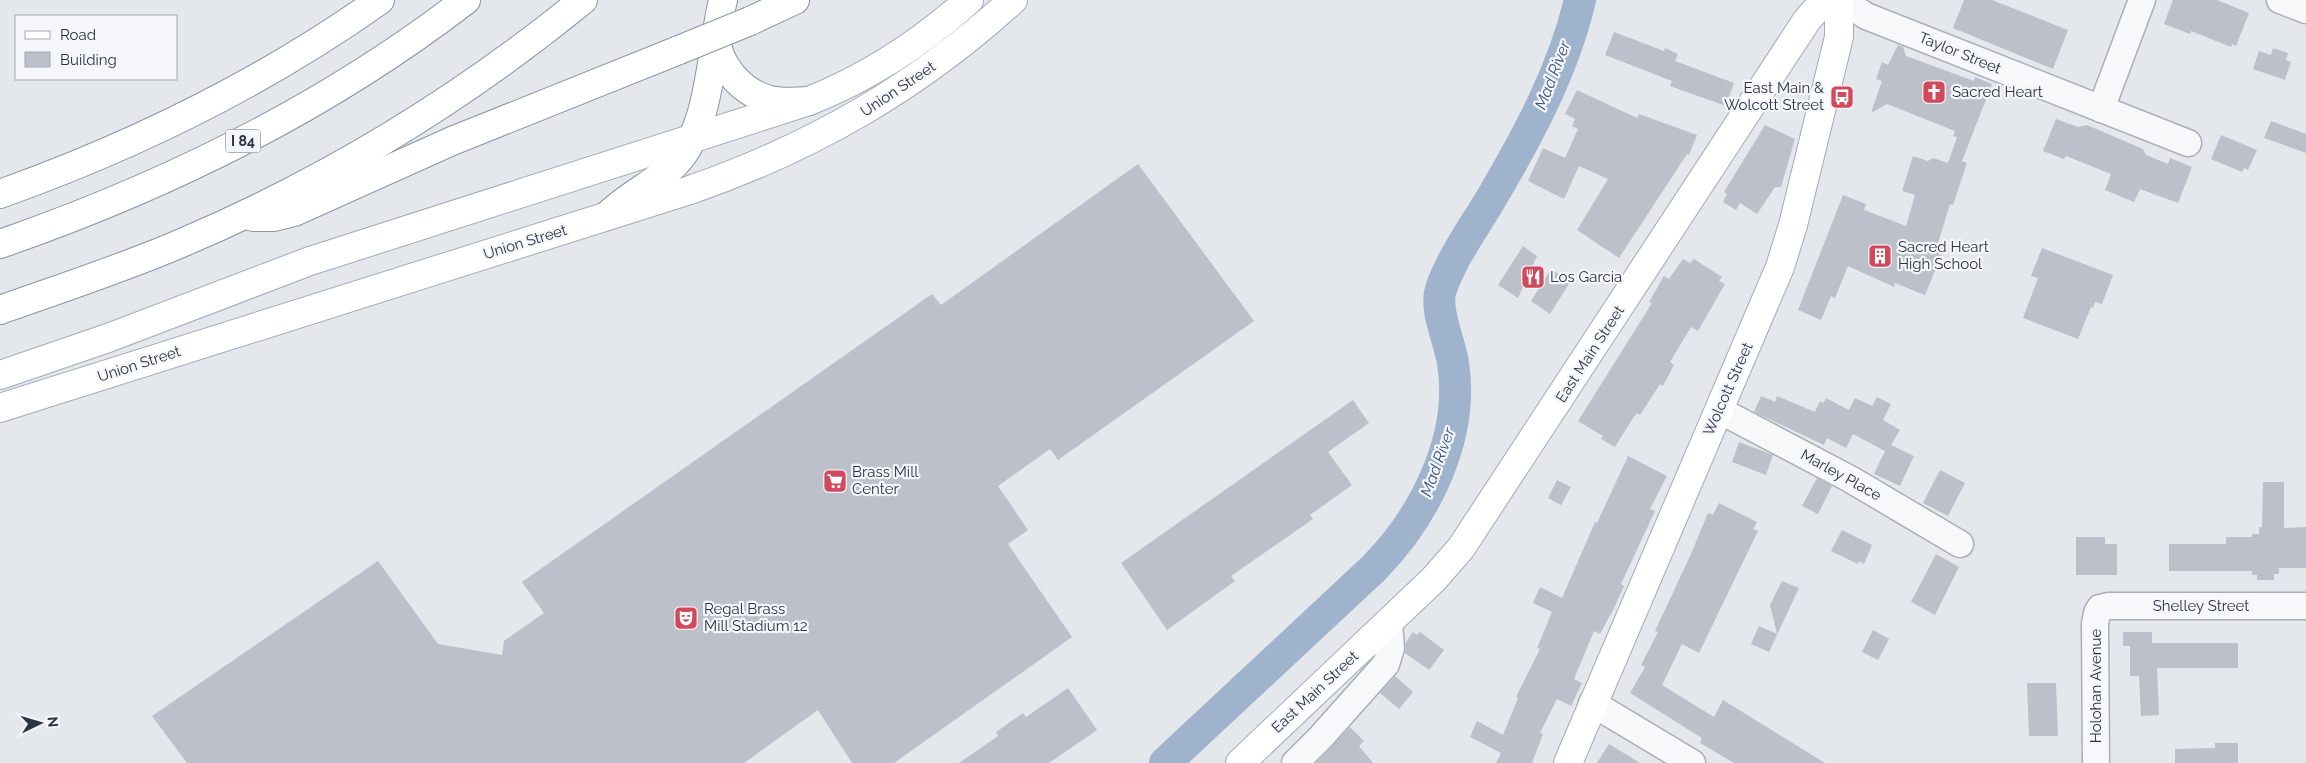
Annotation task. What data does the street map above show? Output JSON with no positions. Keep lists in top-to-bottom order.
{
  "streets": {
    "main road": [
      "Union Street",
      "I 84",
      "East Main Street",
      "Wolcott Street"
    ],
    "street": [
      "Taylor Street",
      "Marley Place",
      "Shelley Street",
      "Holohan Avenue"
    ]
  },
  "crossings": [
    ["Wolcott Street", "Marley Place"],
    ["Shelley Street", "Holohan Avenue"]
  ],
  "water": ["Mad River"],
  "places": {
    "church": ["Sacred Heart"],
    "bus stop": ["East Main & Wolcott Street"],
    "building": ["Sacred Heart High School"],
    "restaurant": ["Los Garcia"],
    "supermarket": ["Brass Mill Center"],
    "theatre": ["Regal Brass Mill Stadium 12"]
  },
  "legend": ["Road", "Building"],
  "north": "right"
}
